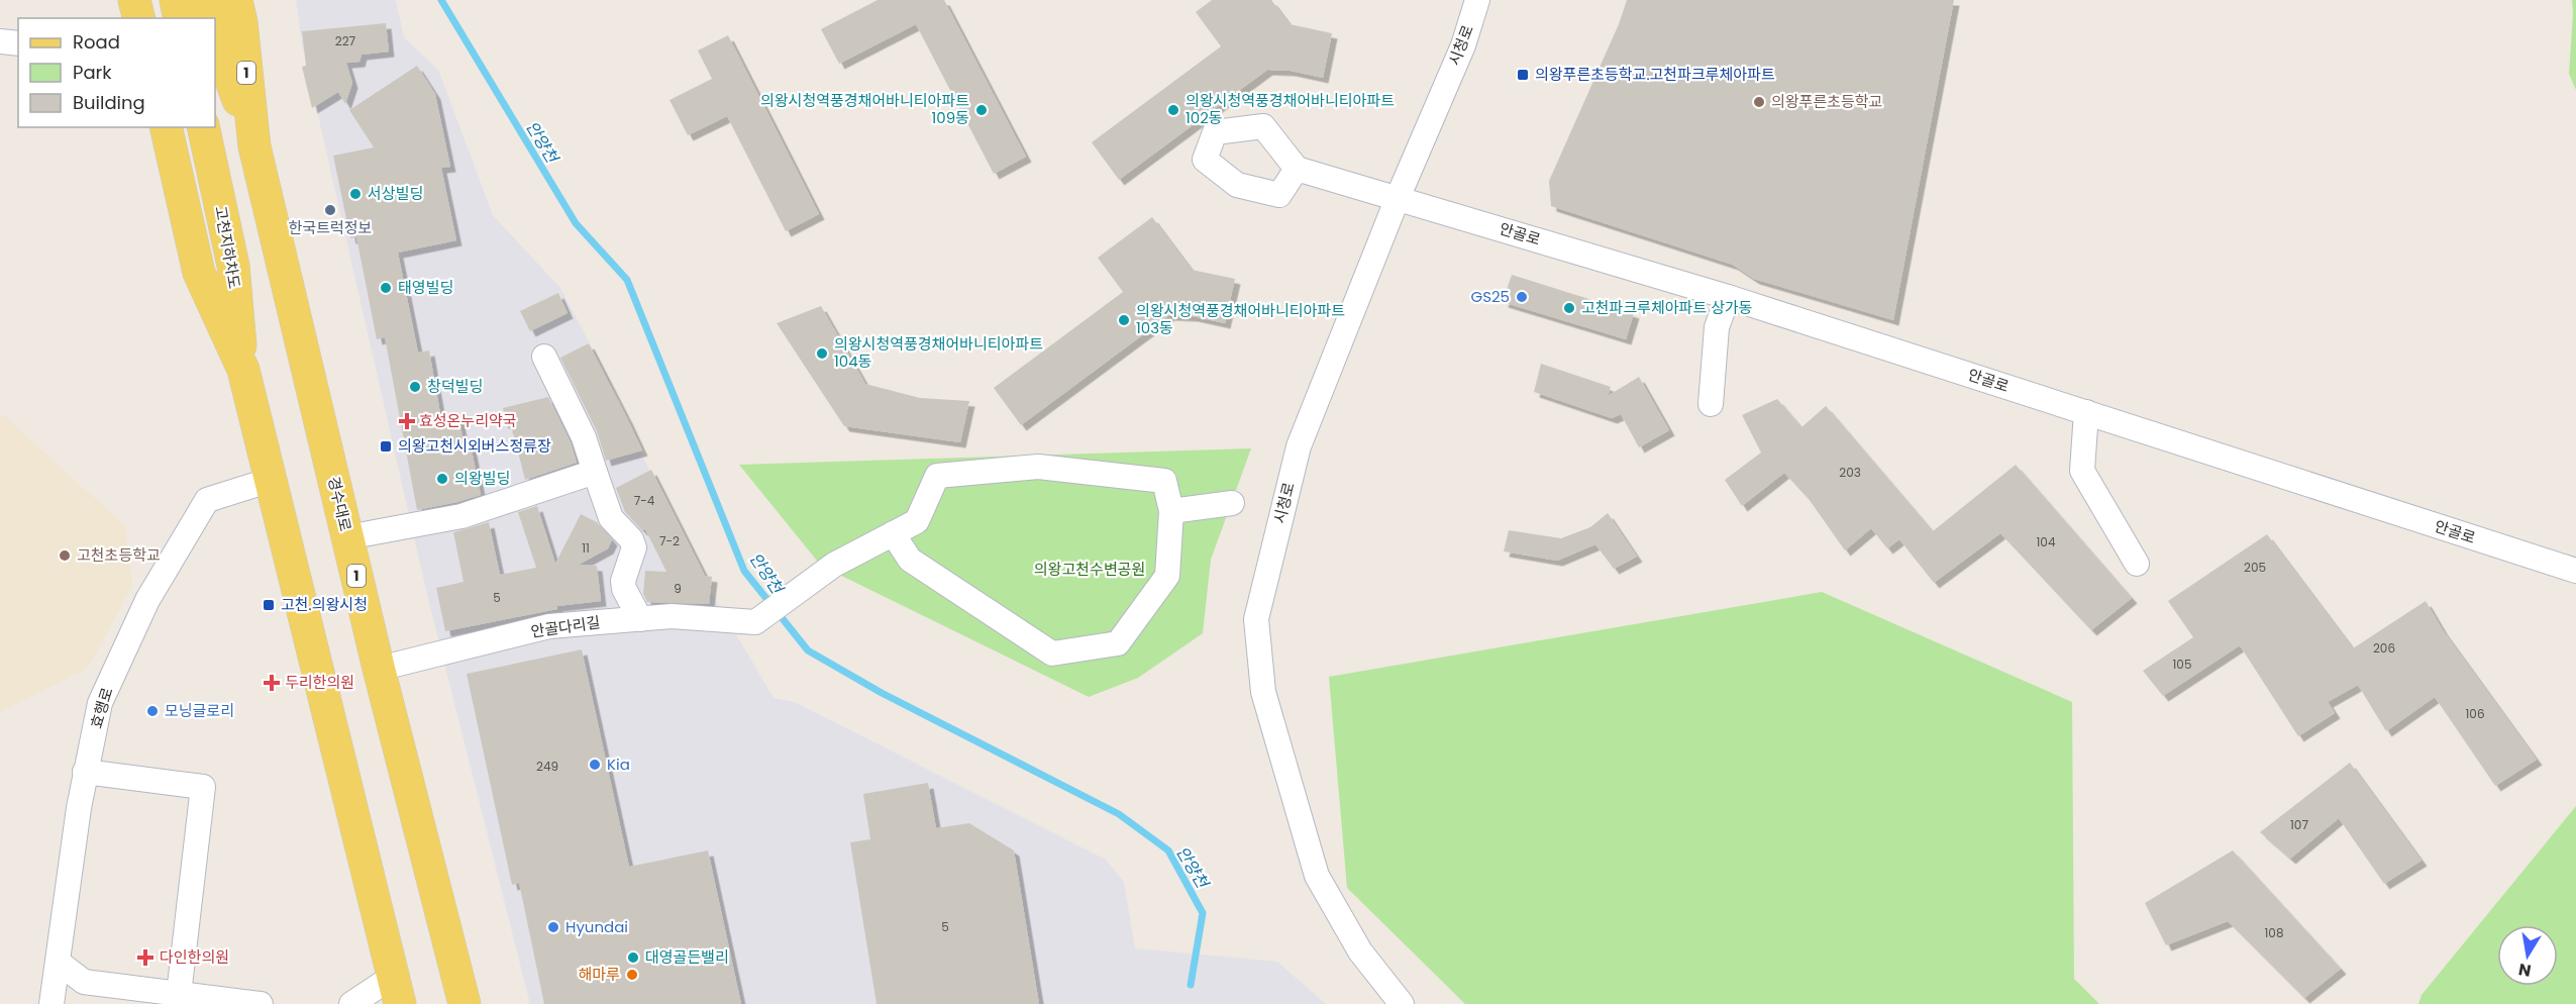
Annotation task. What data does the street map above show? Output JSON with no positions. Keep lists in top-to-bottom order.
{
  "streets": {
    "main road": ["1", "고천지하차도", "경수대로"],
    "street": [
      "시청로",
      "안골로",
      "안골다리길",
      "효행로"
    ]
  },
  "crossings": [
    ["시청로", "안골로"],
    ["1", "경수대로"],
    ["경수대로", "안골다리길"]
  ],
  "water": ["안양천"],
  "parks": ["의왕고천수변공원"],
  "places": {
    "transit": ["의왕푸른초등학교.고천파크루체아파트", "의왕고천시외버스정류장", "고천.의왕시청"],
    "other": [
      "의왕푸른초등학교",
      "의왕시청역풍경채어바니티아파트 109동",
      "의왕시청역풍경채어바니티아파트 102동",
      "서상빌딩",
      "한국트럭정보",
      "태영빌딩",
      "GS25",
      "고천파크루체아파트 상가동",
      "의왕시청역풍경채어바니티아파트 103동",
      "의왕시청역풍경채어바니티아파트 104동",
      "창덕빌딩",
      "의왕빌딩",
      "고천초등학교",
      "모닝글로리",
      "Kia",
      "Hyundai",
      "대영골든밸리",
      "해마루"
    ],
    "health": ["효성온누리약국", "두리한의원", "다인한의원"]
  },
  "house_numbers": [
    "227",
    "203",
    "7-4",
    "7-2",
    "104",
    "11",
    "205",
    "9",
    "5",
    "206",
    "105",
    "106",
    "249",
    "107",
    "5",
    "108"
  ],
  "legend": ["Road", "Park", "Building"],
  "north": "bottom"
}
